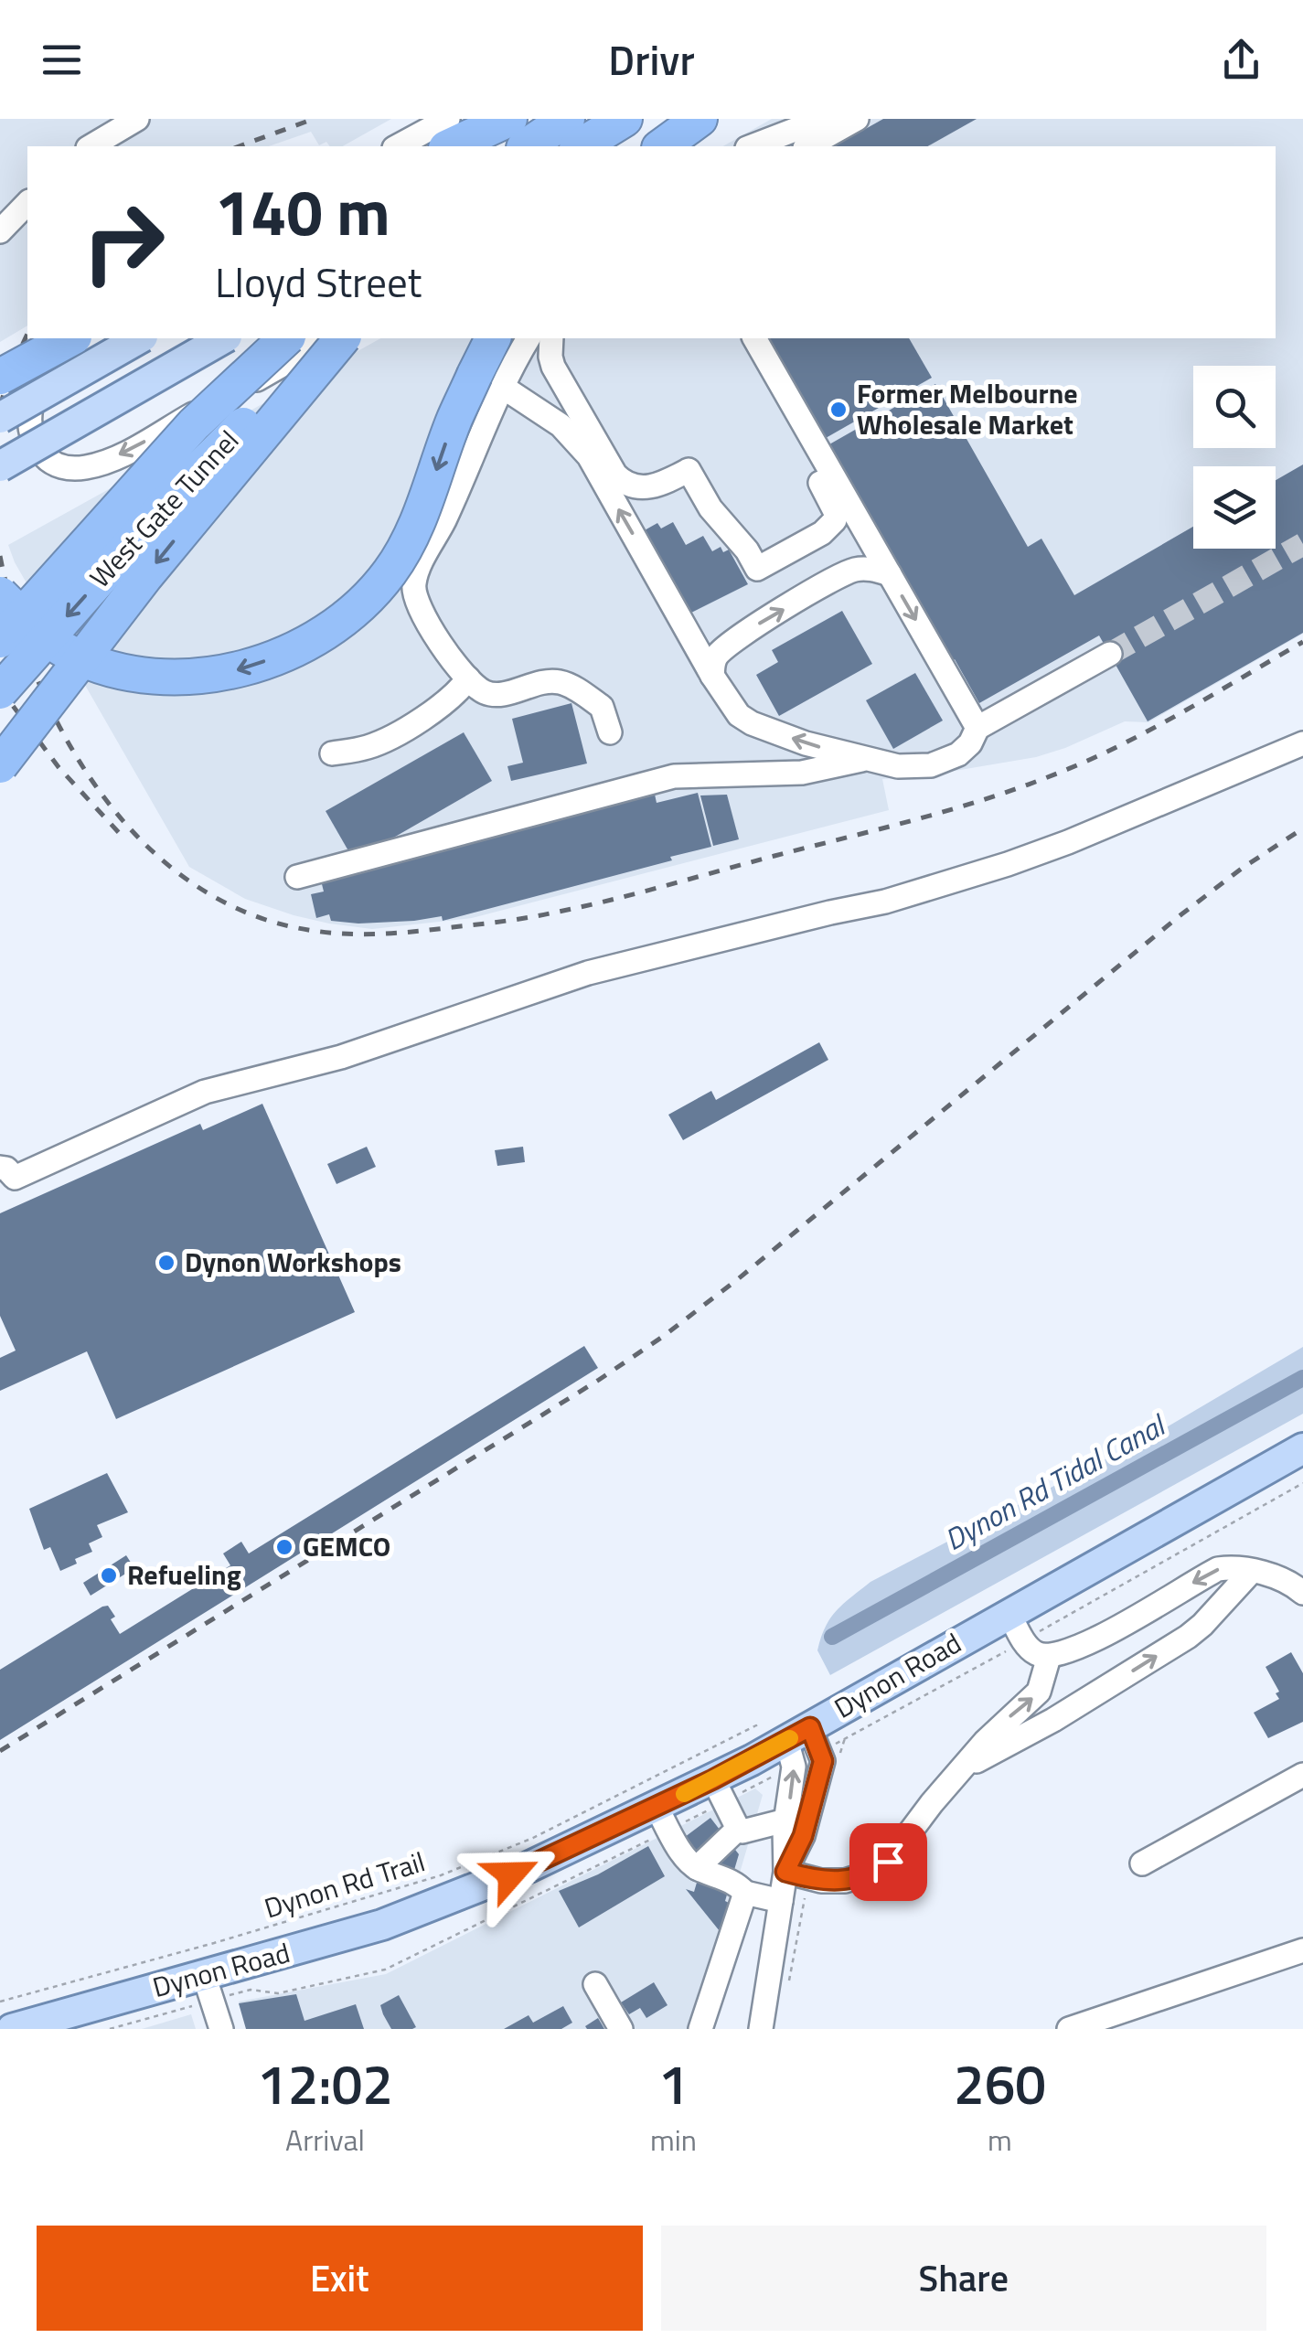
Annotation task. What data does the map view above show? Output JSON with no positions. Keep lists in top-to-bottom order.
{
  "streets": {
    "highway": ["West Gate Tunnel"],
    "main road": ["Dynon Road"],
    "path": ["Dynon Rd Trail"]
  },
  "crossings": [
    ["Dynon Road", "Dynon Rd Trail"]
  ],
  "water": ["Dynon Rd Tidal Canal"],
  "places": [
    "Former Melbourne Wholesale Market",
    "Dynon Workshops",
    "GEMCO",
    "Refueling"
  ],
  "page": {
    "header": "Drivr",
    "turn": ["140 m", "Lloyd Street"],
    "eta": [
      "12:02",
      "Arrival",
      "1",
      "min",
      "260",
      "m"
    ],
    "buttons": ["Exit", "Share"]
  }
}
